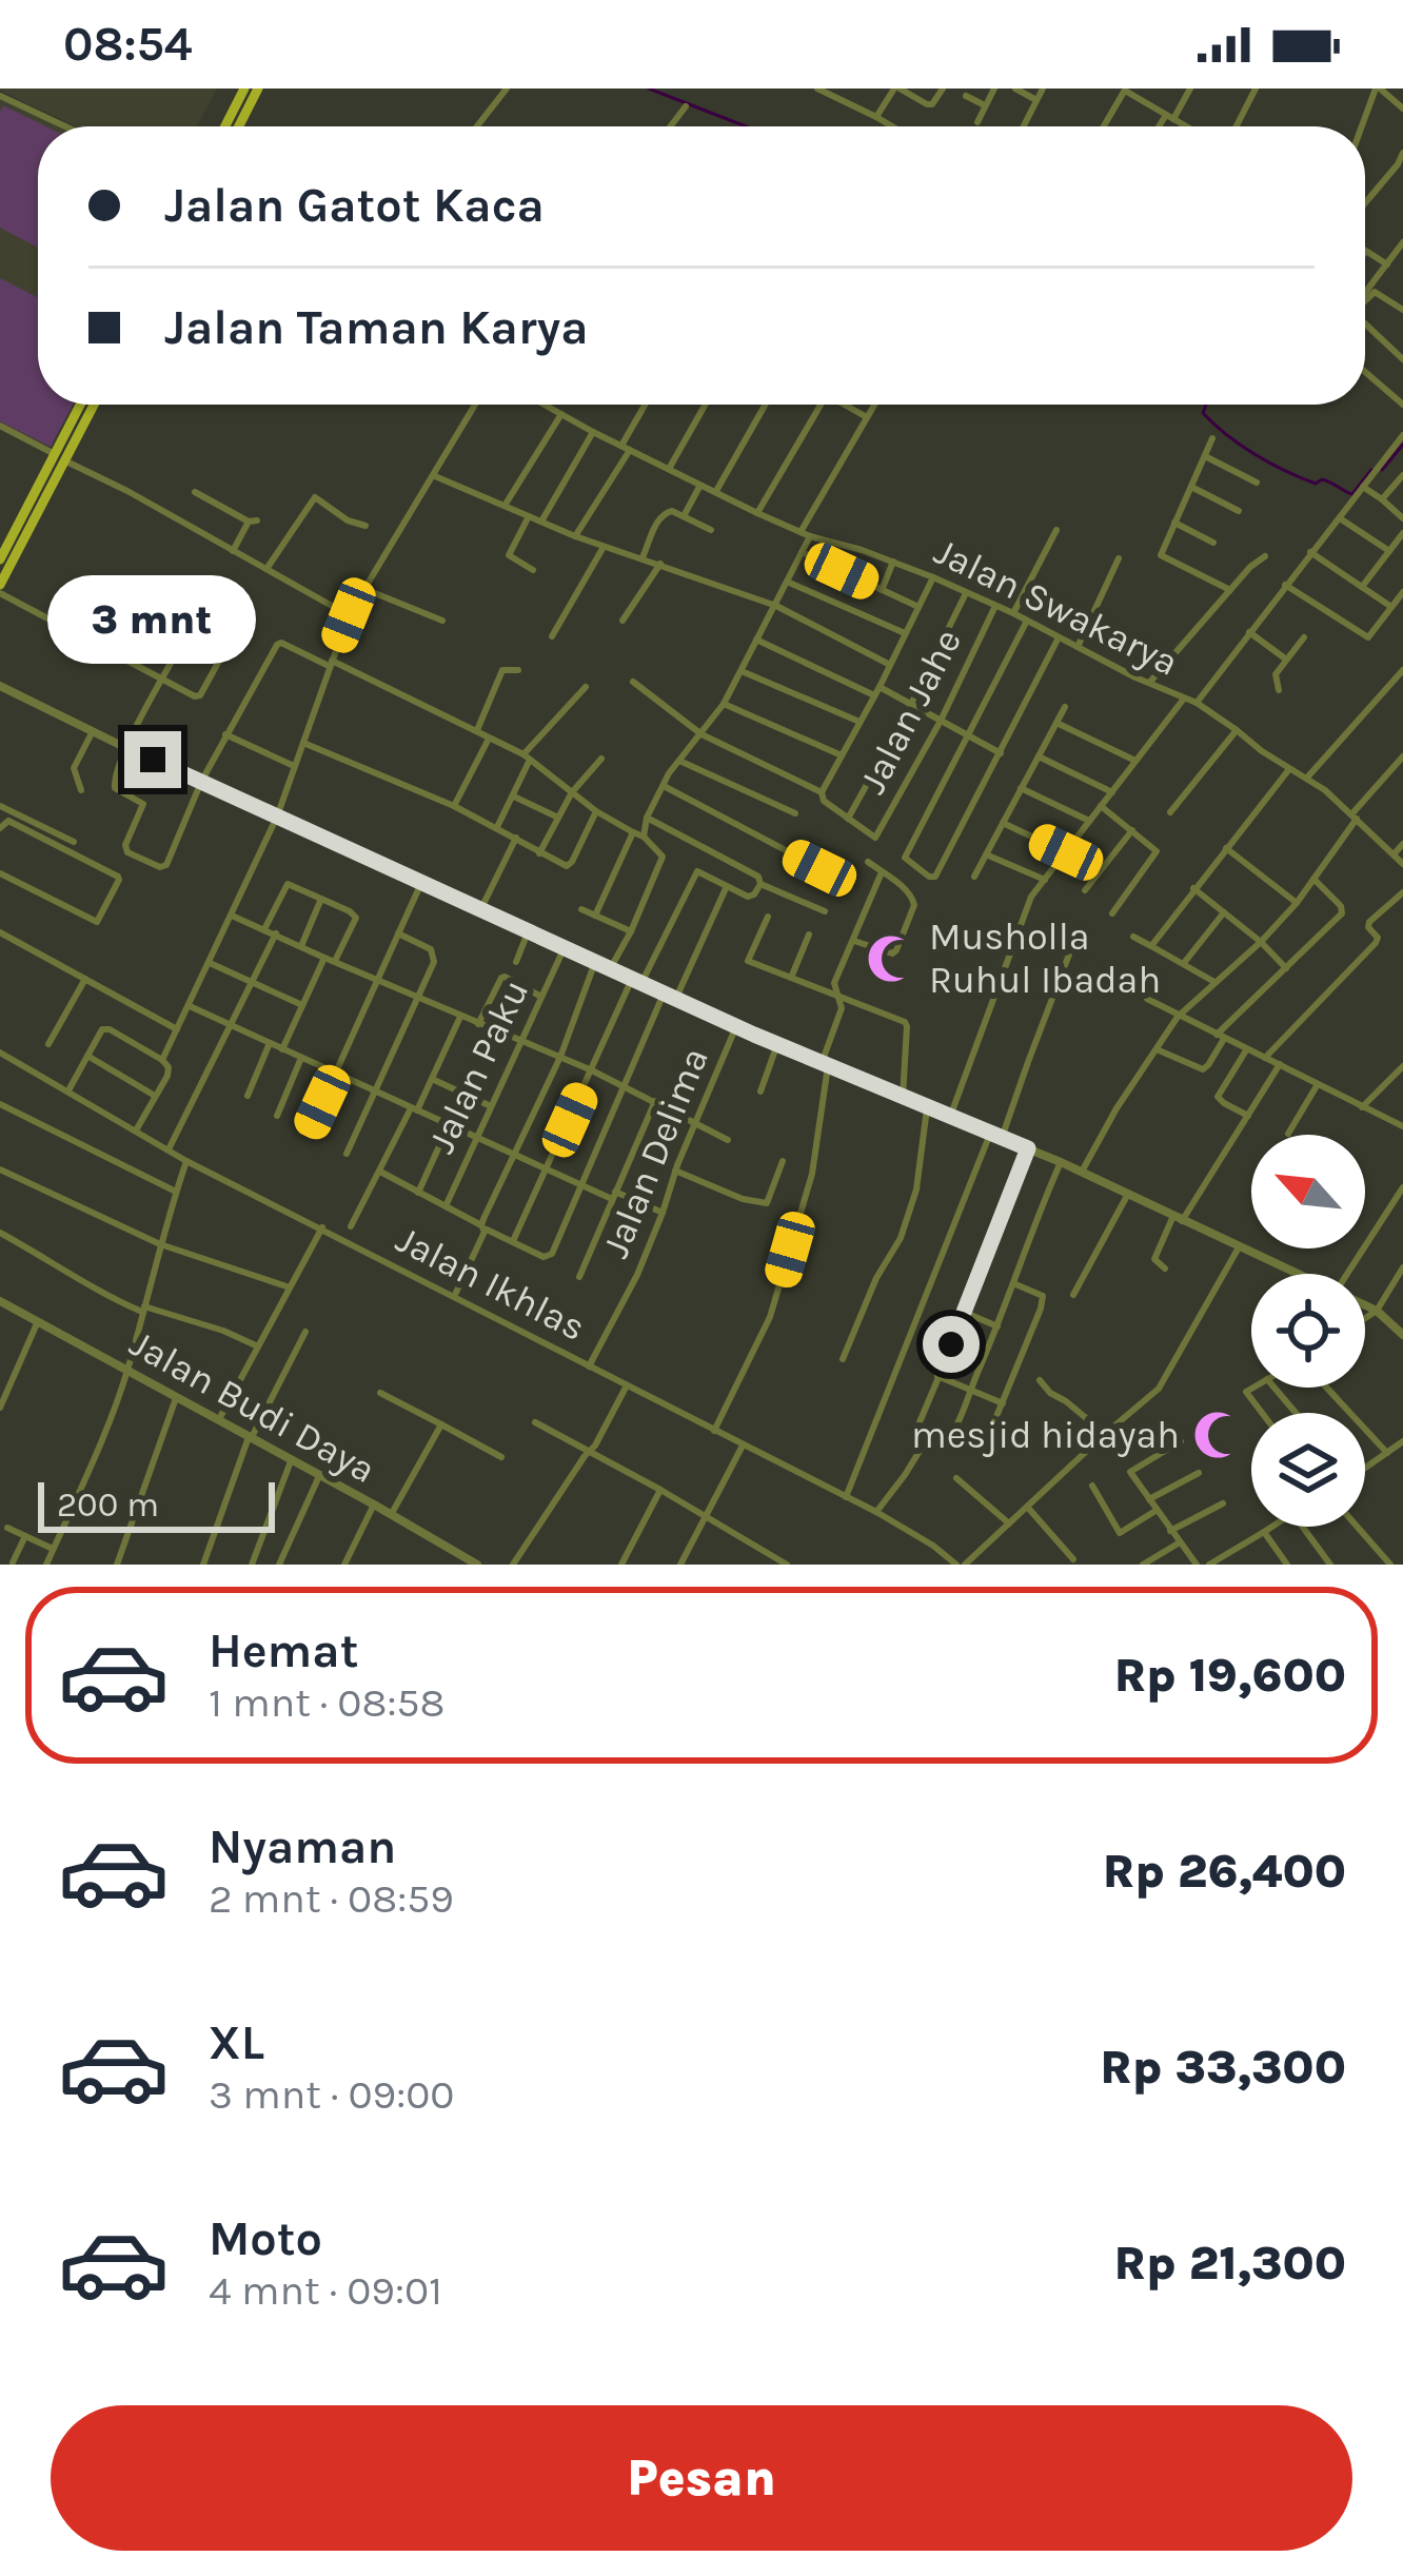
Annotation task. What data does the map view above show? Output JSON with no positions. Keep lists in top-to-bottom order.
{
  "streets": {
    "street": [
      "Jalan Swakarya",
      "Jalan Jahe",
      "Jalan Paku",
      "Jalan Delima",
      "Jalan Ikhlas",
      "Jalan Budi Daya"
    ]
  },
  "crossings": [
    ["Jalan Swakarya", "Jalan Jahe"],
    ["Jalan Delima", "Jalan Ikhlas"]
  ],
  "places": {
    "mosque": ["Musholla Ruhul Ibadah", "mesjid hidayah"]
  },
  "scale_bar": "200 m",
  "north": "top left",
  "page": {
    "status": "08:54",
    "banner": ["Jalan Gatot Kaca", "Jalan Taman Karya"],
    "bubble": "3 mnt",
    "scale": "200 m",
    "list": [
      {
        "name": "Hemat",
        "note": "1 mnt · 08:58",
        "value": "Rp 19,600"
      },
      {
        "name": "Nyaman",
        "note": "2 mnt · 08:59",
        "value": "Rp 26,400"
      },
      {
        "name": "XL",
        "note": "3 mnt · 09:00",
        "value": "Rp 33,300"
      },
      {
        "name": "Moto",
        "note": "4 mnt · 09:01",
        "value": "Rp 21,300"
      }
    ],
    "buttons": "Pesan"
  }
}
